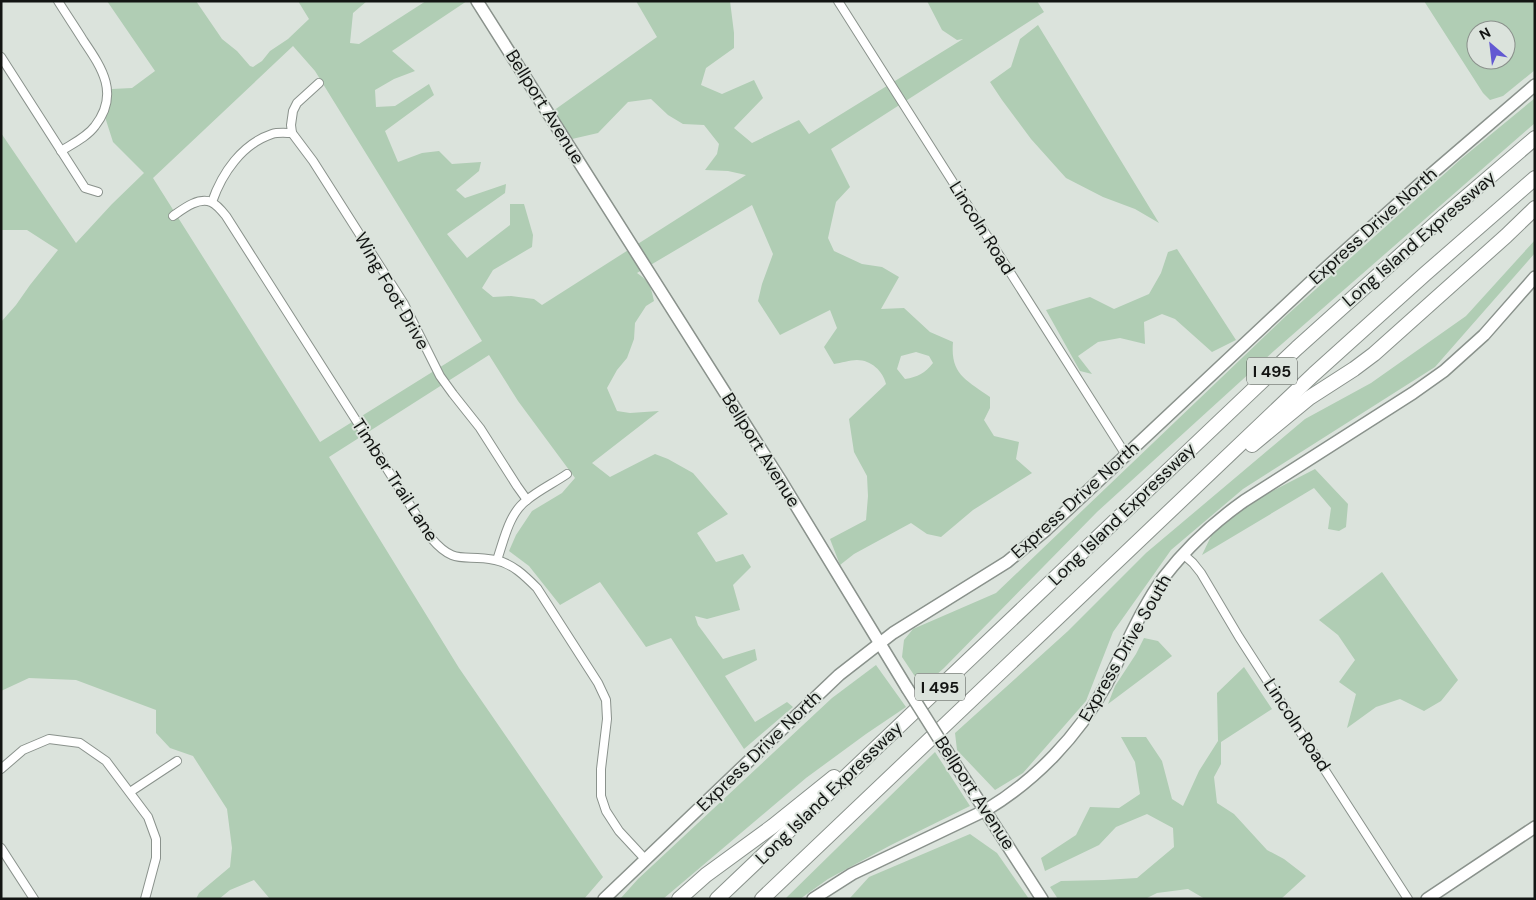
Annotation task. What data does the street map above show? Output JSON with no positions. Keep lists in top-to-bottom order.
{
  "streets": {
    "highway": ["Long Island Expressway", "I 495"],
    "main road": ["Bellport Avenue", "Express Drive North", "Express Drive South"],
    "street": ["Lincoln Road", "Wing Foot Drive", "Timber Trail Lane"]
  },
  "crossings": [
    ["Bellport Avenue", "Express Drive North"],
    ["Bellport Avenue", "Express Drive South"],
    ["Express Drive North", "Lincoln Road"],
    ["Express Drive North", "Timber Trail Lane"],
    ["Lincoln Road", "Express Drive South"]
  ],
  "north": "top left"
}
